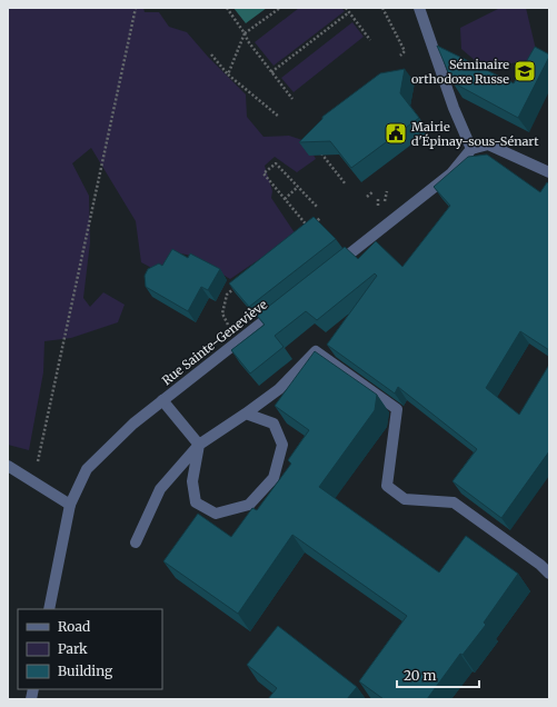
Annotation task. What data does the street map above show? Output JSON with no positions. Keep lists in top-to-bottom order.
{
  "streets": {
    "street": ["Rue Sainte-Geneviève"]
  },
  "places": {
    "school or university": ["Séminaire orthodoxe Russe"],
    "public building": ["Mairie d'Épinay-sous-Sénart"]
  },
  "legend": ["Road", "Park", "Building"],
  "scale_bar": "20 m"
}
